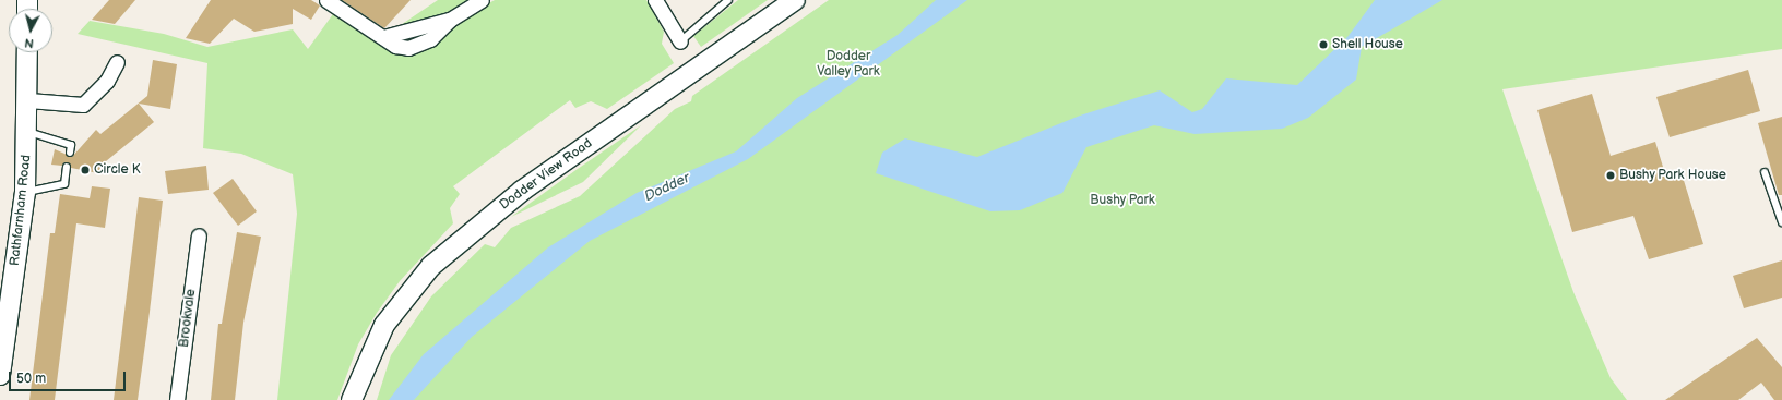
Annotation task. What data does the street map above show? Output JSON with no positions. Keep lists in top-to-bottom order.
{
  "streets": {
    "main road": ["Dodder View Road", "Rathfarnham Road"],
    "street": ["Brookvale"]
  },
  "water": ["Dodder"],
  "parks": ["Dodder Valley Park", "Bushy Park"],
  "places": ["Shell House", "Circle K", "Bushy Park House"],
  "scale_bar": "50 m",
  "north": "bottom"
}
